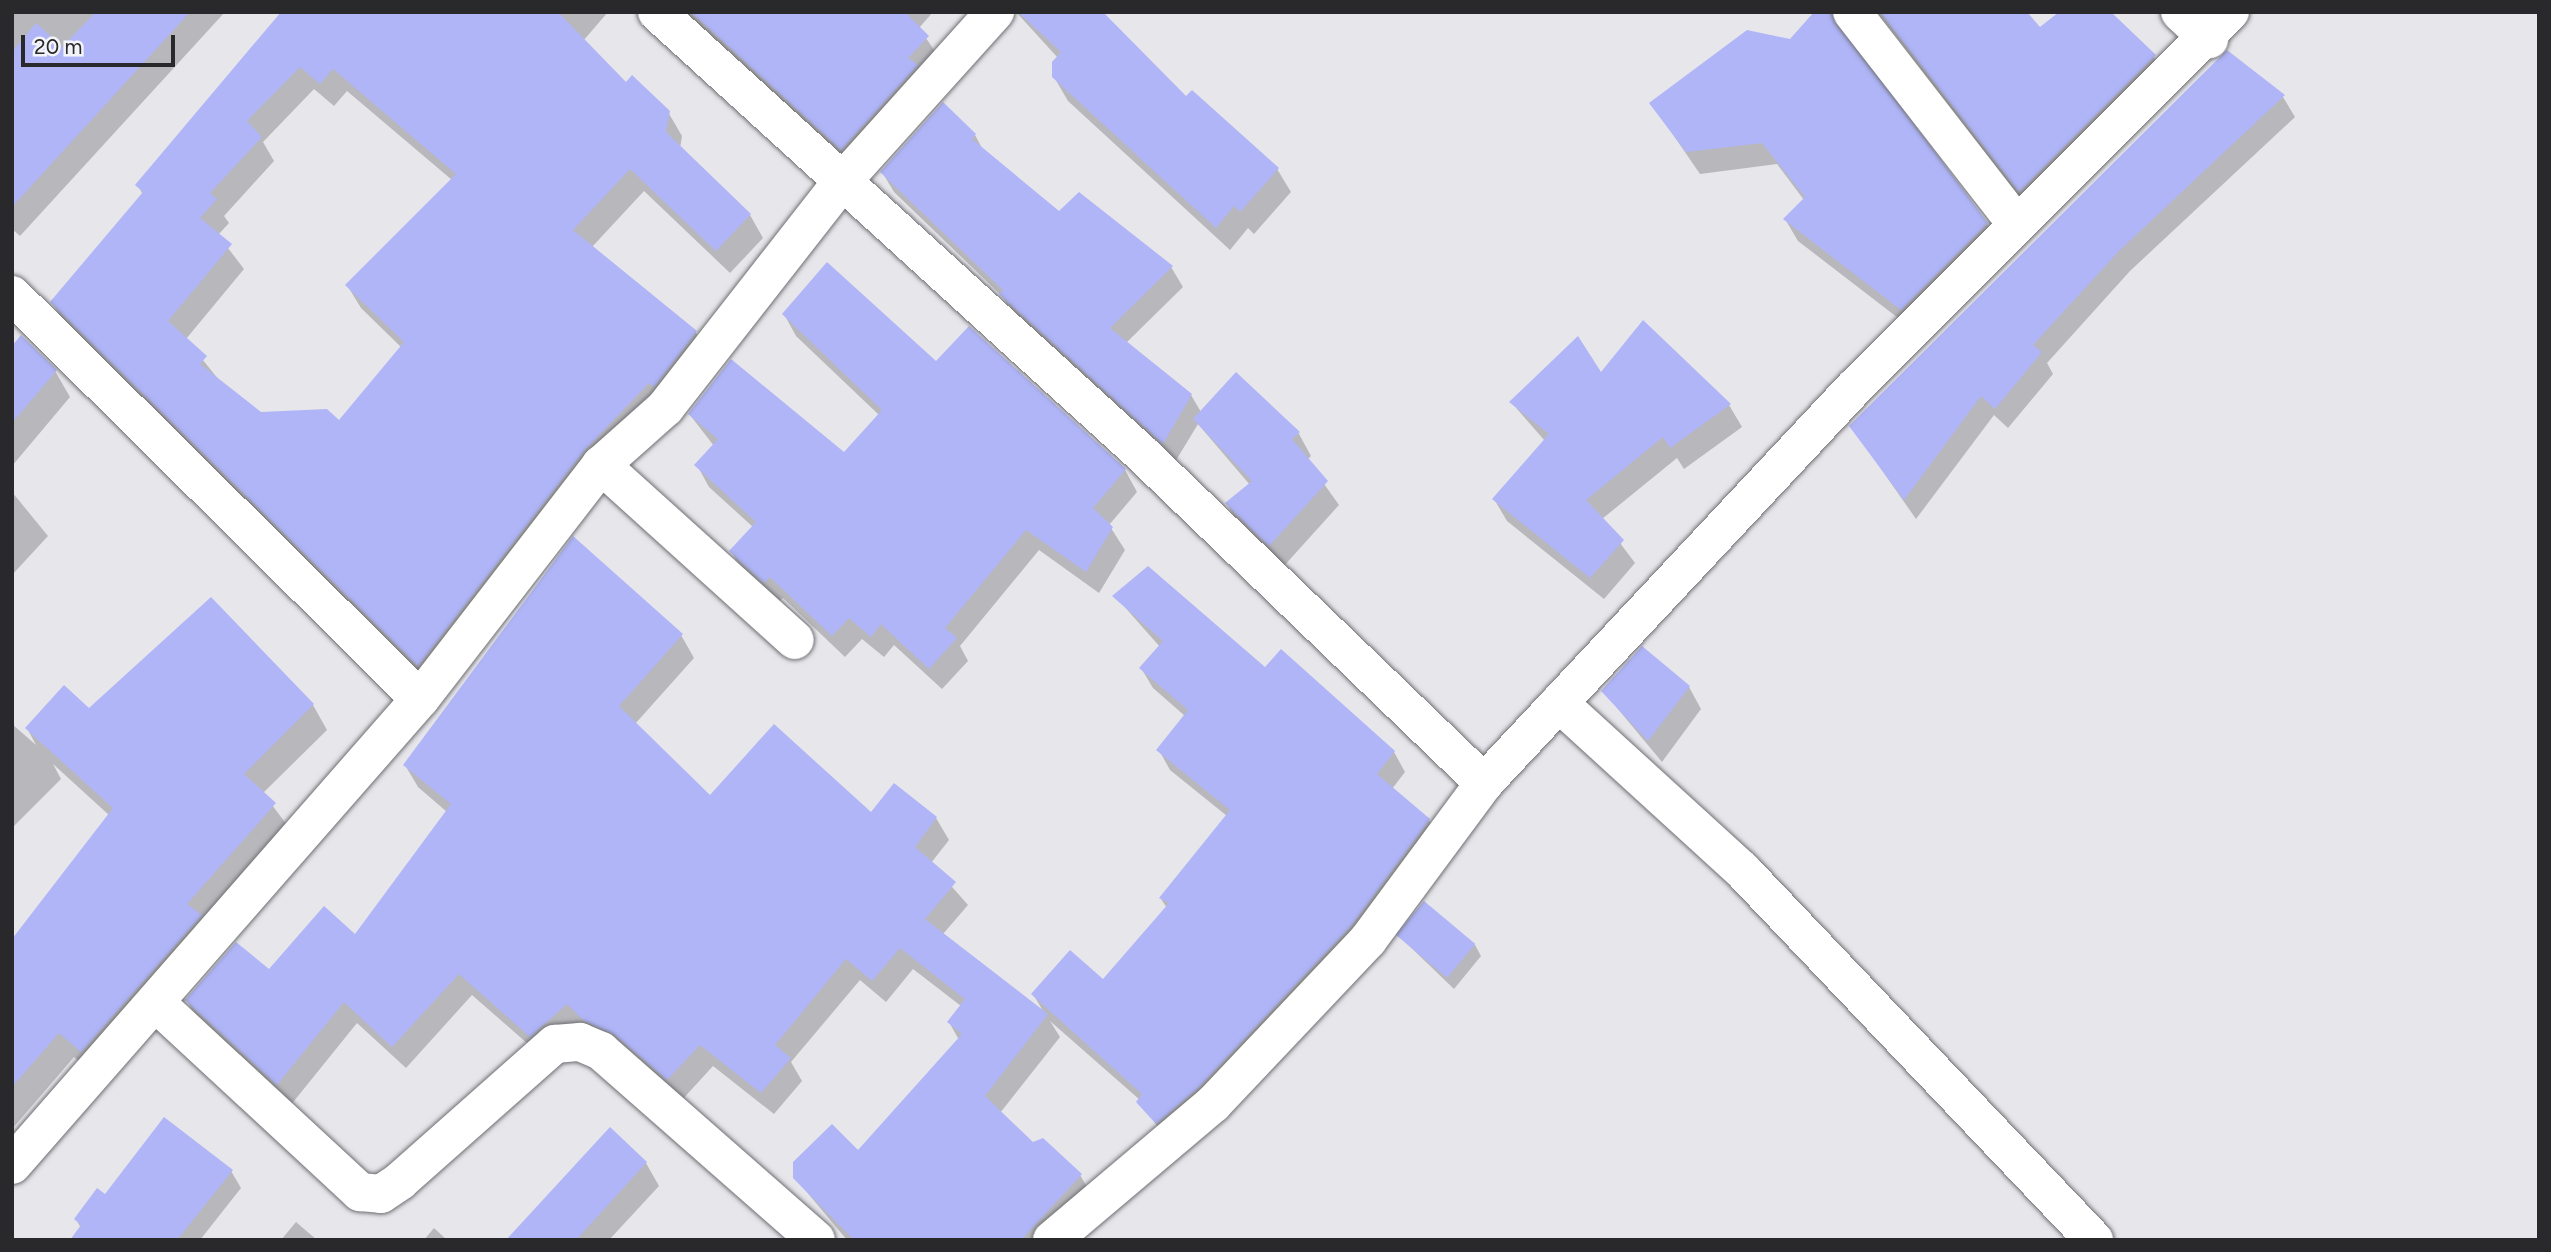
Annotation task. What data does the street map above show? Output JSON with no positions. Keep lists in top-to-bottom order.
{
  "scale_bar": "20 m"
}
